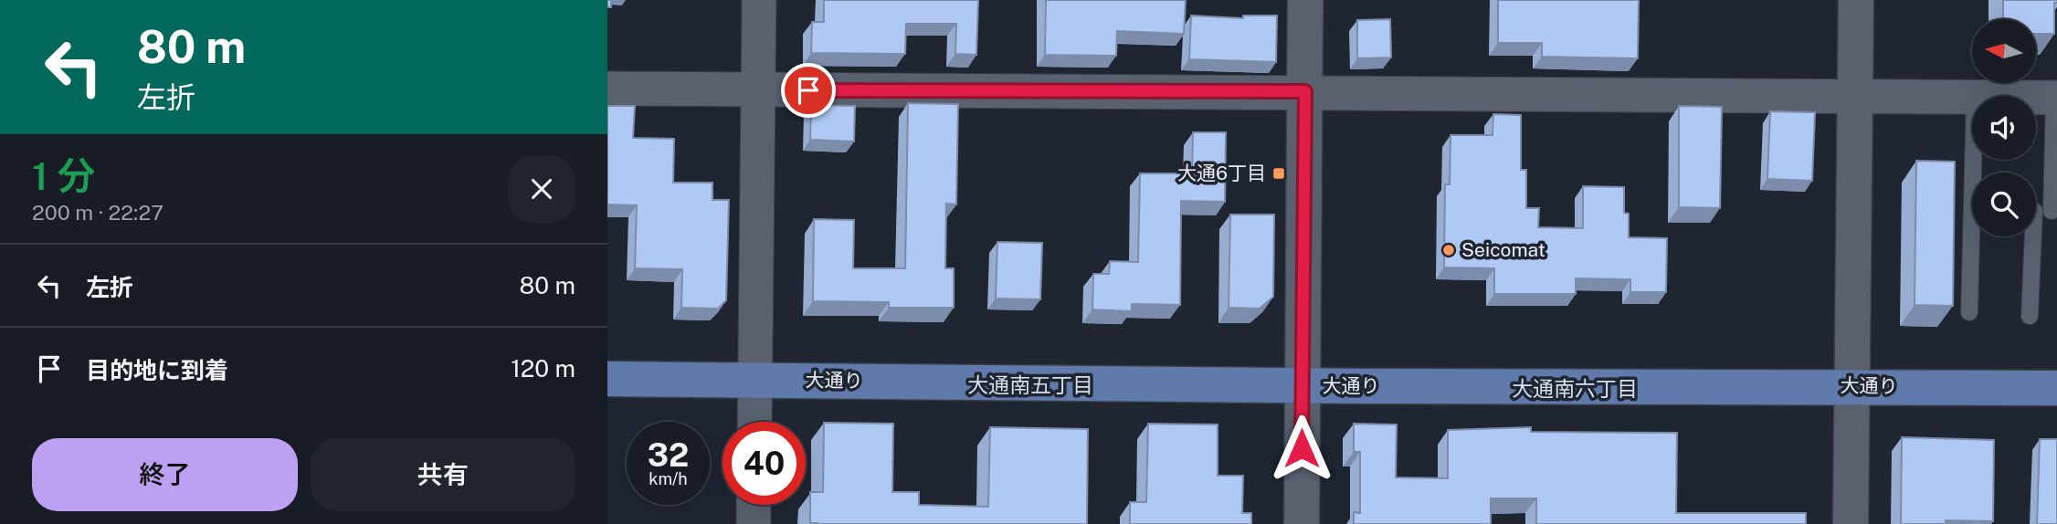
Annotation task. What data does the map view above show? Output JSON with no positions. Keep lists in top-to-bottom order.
{
  "streets": {
    "highway": ["大通り"]
  },
  "districts": ["大通南五丁目", "大通南六丁目"],
  "places": {
    "transit": ["大通6丁目"],
    "other": ["Seicomat"]
  },
  "north": "left",
  "page": {
    "turn": ["80 m", "左折"],
    "heading": ["1 分", "200 m · 22:27"],
    "list": [
      {
        "name": "左折",
        "value": "80 m"
      },
      {
        "name": "目的地に到着",
        "value": "120 m"
      }
    ],
    "speed": "32 km/h",
    "limit": "40",
    "buttons": ["終了", "共有"]
  }
}
